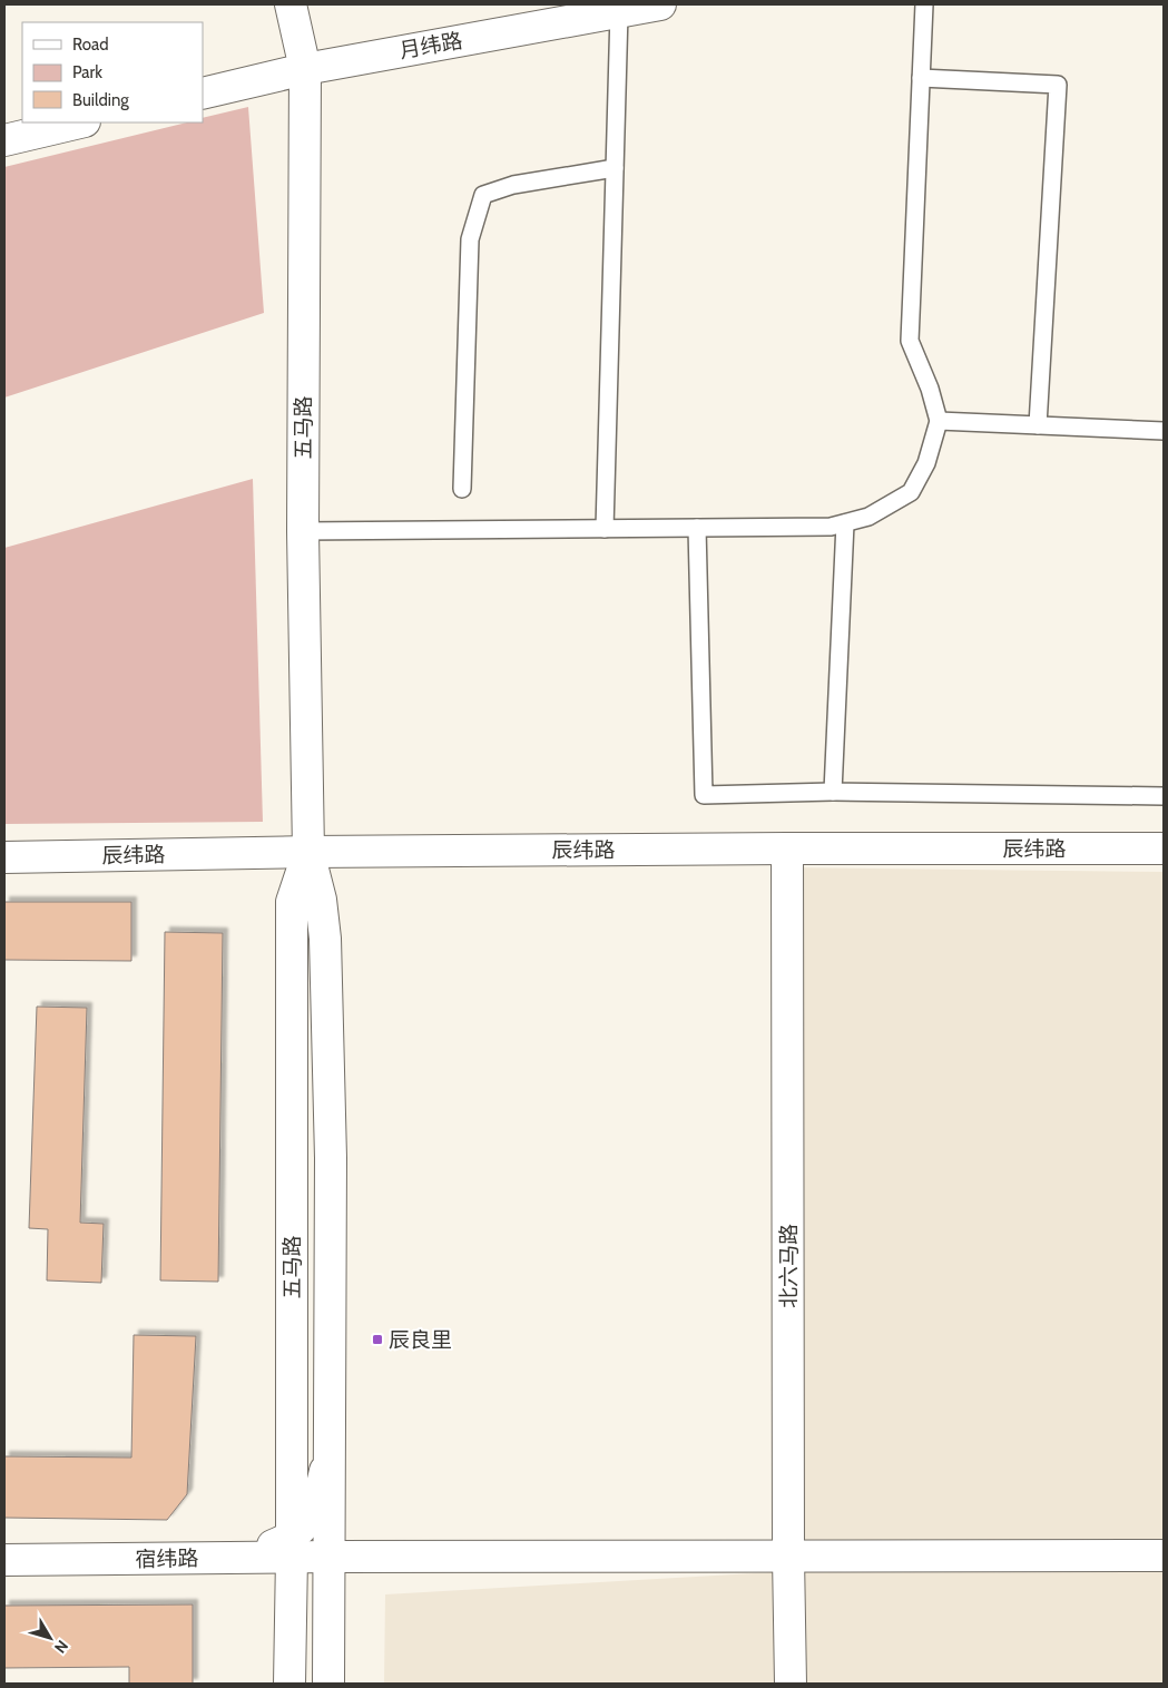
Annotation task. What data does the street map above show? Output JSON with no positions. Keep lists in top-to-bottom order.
{
  "streets": {
    "street": [
      "月纬路",
      "五马路",
      "辰纬路",
      "北六马路",
      "宿纬路"
    ]
  },
  "crossings": [
    ["月纬路", "五马路"],
    ["五马路", "辰纬路"],
    ["五马路", "宿纬路"],
    ["辰纬路", "北六马路"]
  ],
  "places": {
    "transit": ["辰良里"]
  },
  "legend": ["Road", "Park", "Building"],
  "north": "bottom right"
}
